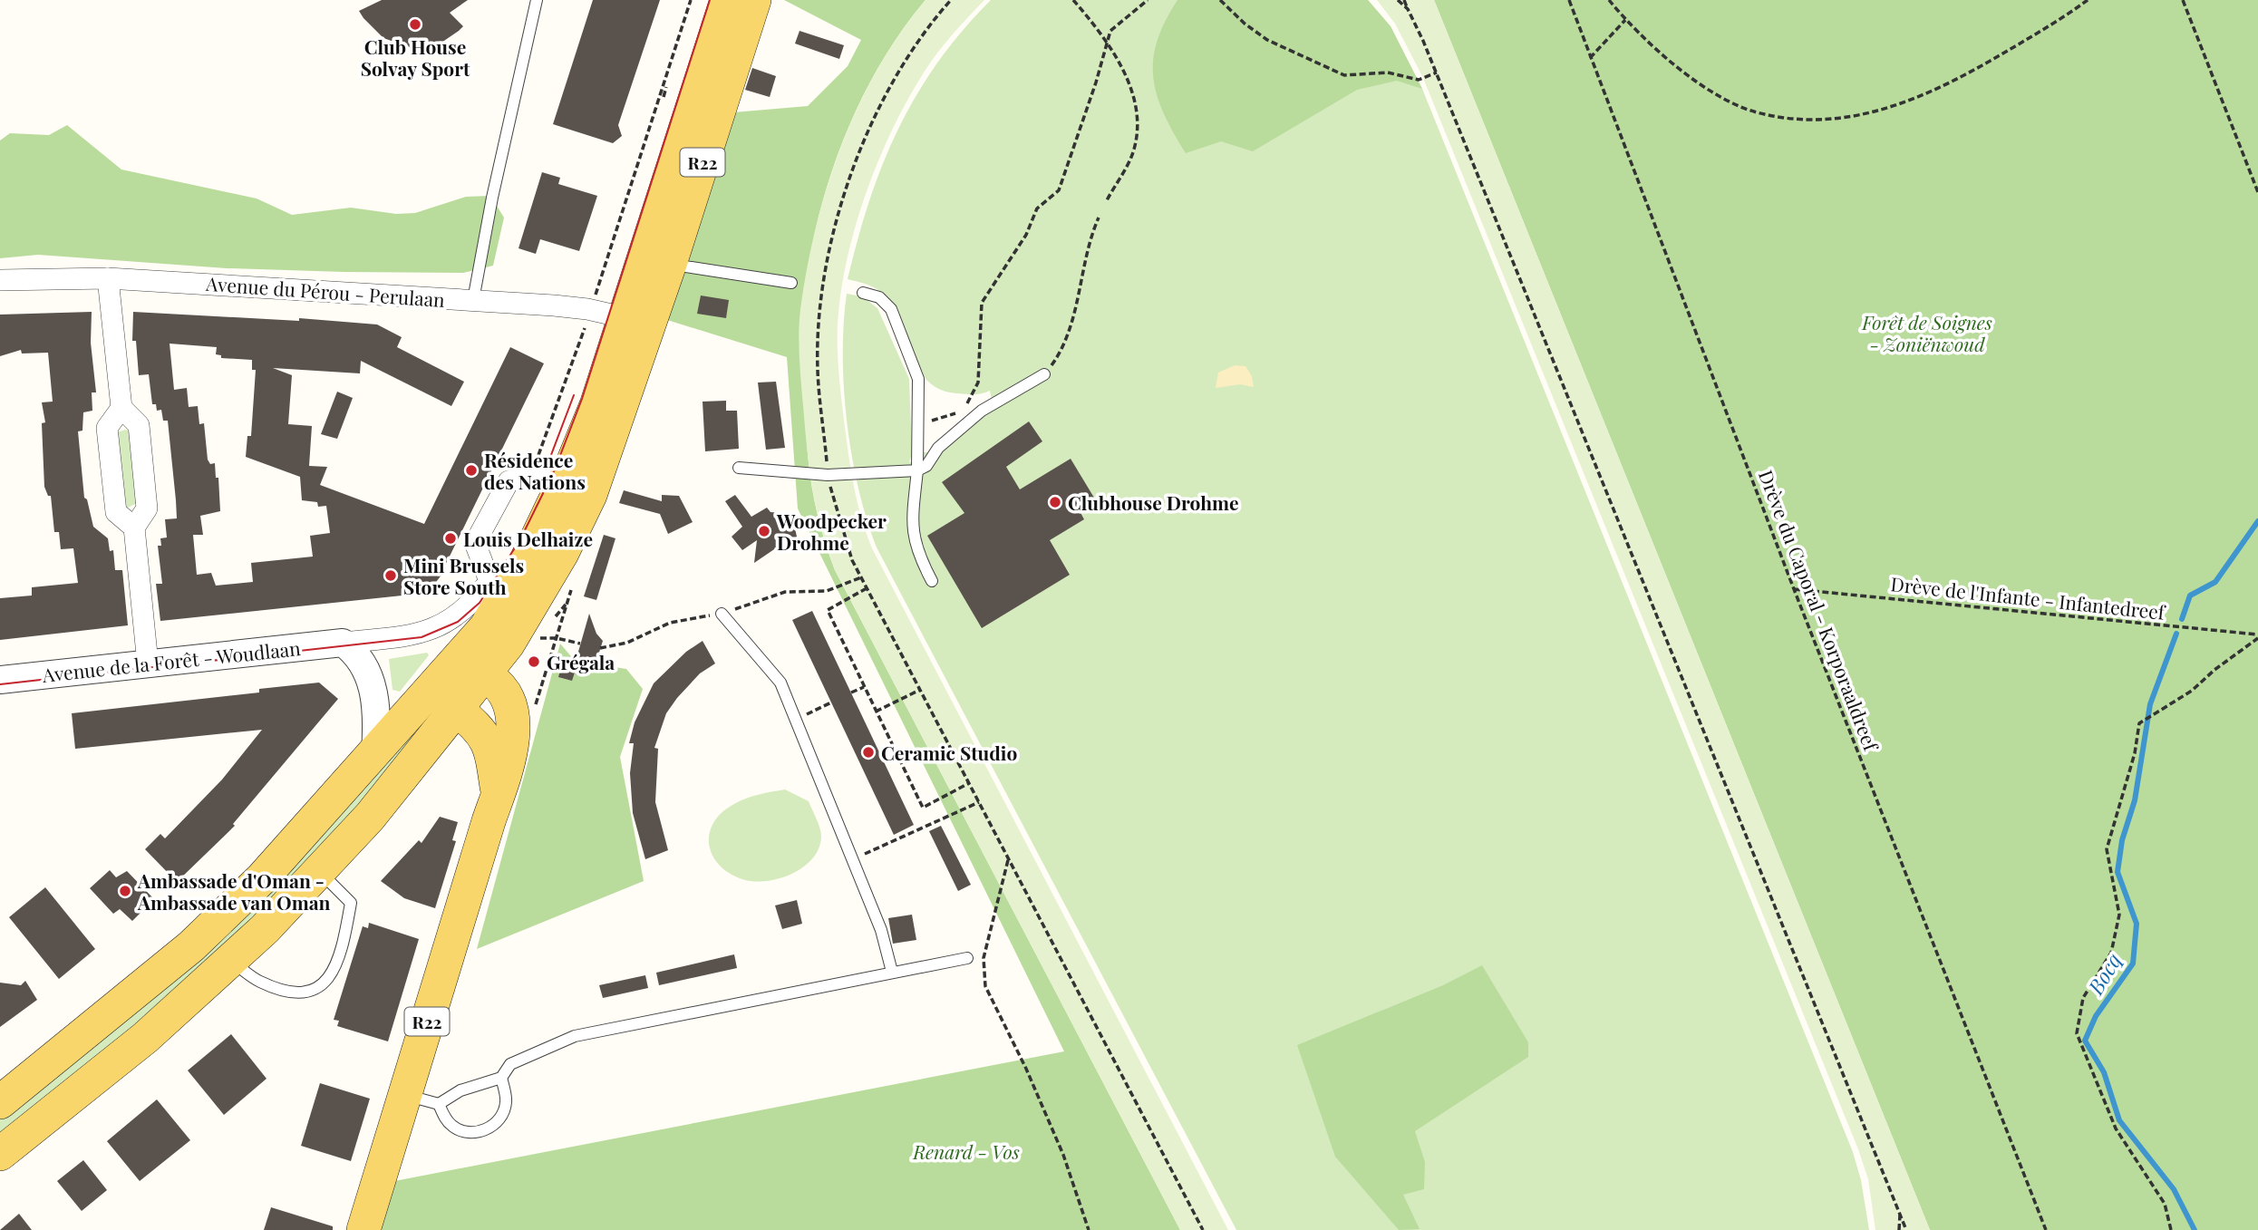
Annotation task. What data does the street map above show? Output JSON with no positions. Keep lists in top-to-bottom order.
{
  "streets": {
    "main road": ["R22"],
    "street": ["Avenue du Pérou - Perulaan", "Avenue de la Forêt - Woudlaan"],
    "path": ["Drève de l'Infante - Infantedreef", "Drève du Caporal - Korporaaldreef"]
  },
  "crossings": [
    ["R22", "Avenue du Pérou - Perulaan"],
    ["R22", "Avenue de la Forêt - Woudlaan"],
    ["Drève de l'Infante - Infantedreef", "Drève du Caporal - Korporaaldreef"]
  ],
  "water": ["Bocq"],
  "parks": ["Forêt de Soignes - Zoniënwoud", "Renard - Vos"],
  "places": [
    "Club House Solvay Sport",
    "Résidence des Nations",
    "Clubhouse Drohme",
    "Woodpecker Drohme",
    "Louis Delhaize",
    "Mini Brussels Store South",
    "Grégala",
    "Ceramic Studio",
    "Ambassade d'Oman - Ambassade van Oman"
  ]
}
